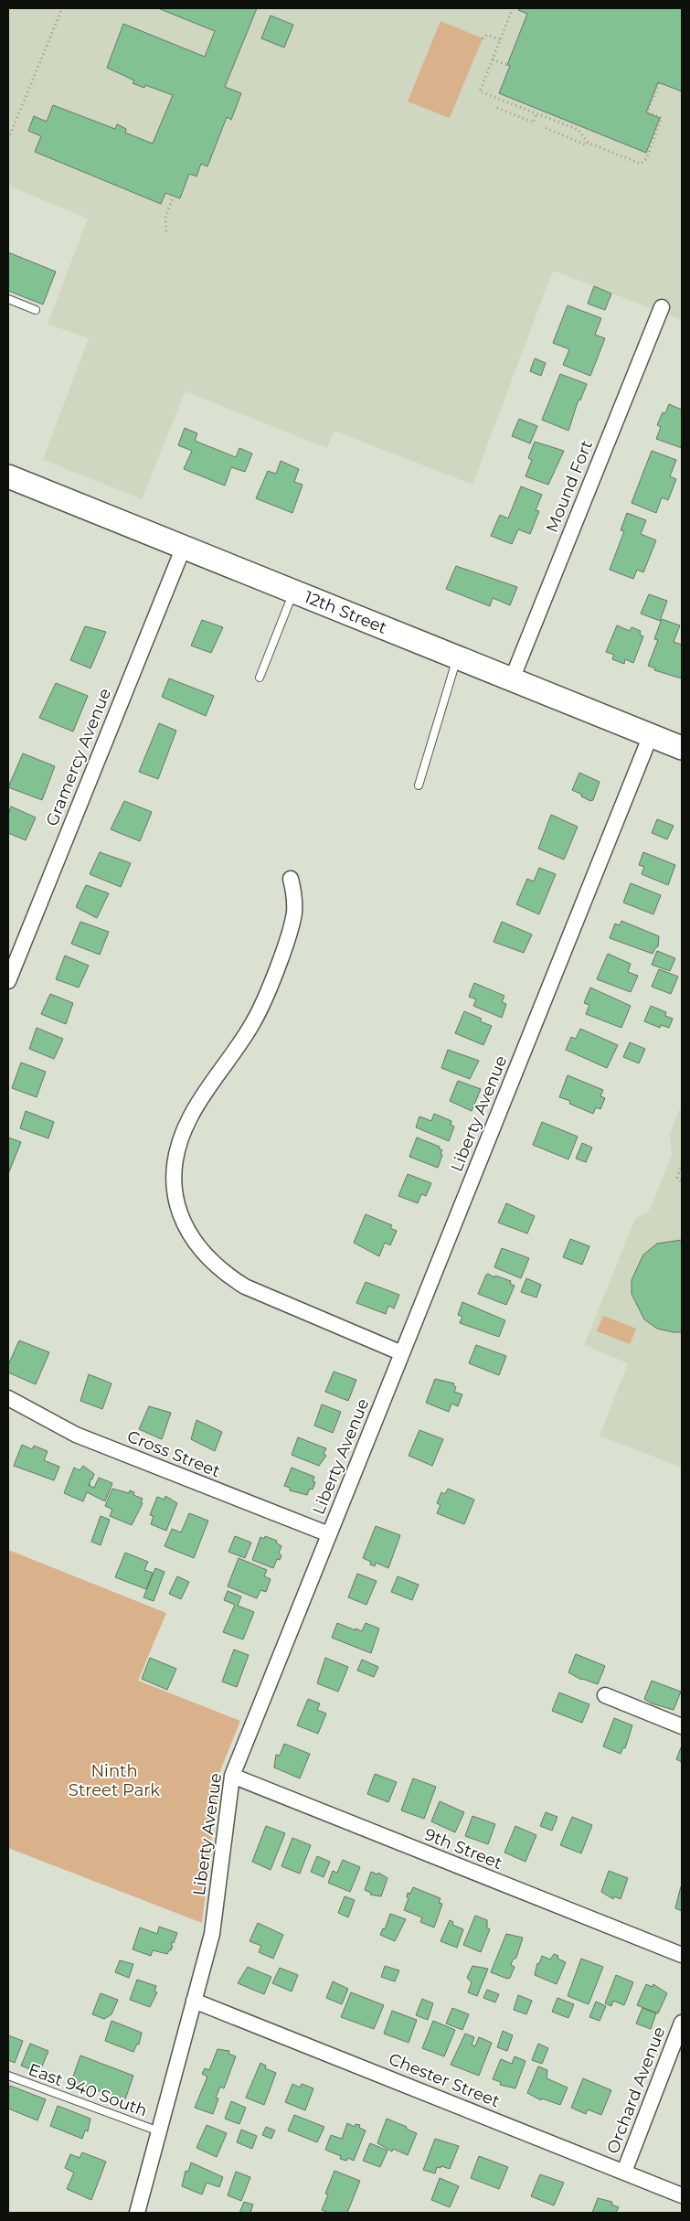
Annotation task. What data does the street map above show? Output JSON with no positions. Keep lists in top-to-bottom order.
{
  "streets": {
    "main road": ["12th Street"],
    "street": [
      "Mound Fort",
      "Gramercy Avenue",
      "Liberty Avenue",
      "Cross Street",
      "9th Street",
      "Chester Street",
      "Orchard Avenue"
    ],
    "lane": ["East 940 South"]
  },
  "crossings": [
    ["Mound Fort", "12th Street"],
    ["12th Street", "Gramercy Avenue"],
    ["12th Street", "Liberty Avenue"],
    ["Liberty Avenue", "Cross Street"],
    ["Liberty Avenue", "9th Street"],
    ["Liberty Avenue", "Chester Street"],
    ["Liberty Avenue", "East 940 South"],
    ["Chester Street", "Orchard Avenue"]
  ],
  "parks": ["Ninth Street Park"]
}
